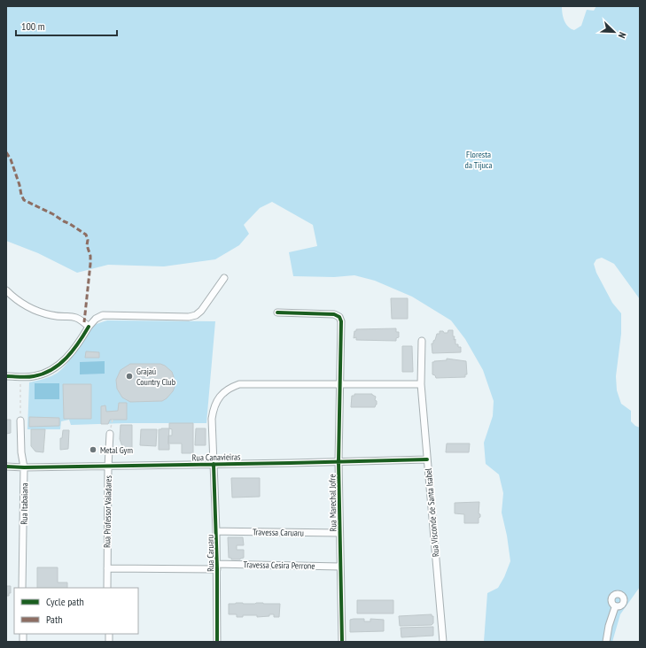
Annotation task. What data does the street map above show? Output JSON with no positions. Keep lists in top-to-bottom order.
{
  "streets": {
    "street": [
      "Rua Canavieiras",
      "Rua Marechal Jofre",
      "Rua Itabaiana",
      "Rua Professor Valadares",
      "Rua Visconde de Santa Isabel",
      "Travessa Caruaru",
      "Rua Caruaru",
      "Travessa Cesira Perrone"
    ]
  },
  "crossings": [
    ["Rua Canavieiras", "Rua Marechal Jofre"],
    ["Rua Canavieiras", "Rua Itabaiana"],
    ["Rua Canavieiras", "Rua Professor Valadares"],
    ["Rua Canavieiras", "Rua Visconde de Santa Isabel"],
    ["Rua Canavieiras", "Rua Caruaru"],
    ["Rua Marechal Jofre", "Travessa Caruaru"],
    ["Rua Marechal Jofre", "Rua Caruaru"],
    ["Rua Marechal Jofre", "Travessa Cesira Perrone"],
    ["Rua Professor Valadares", "Travessa Cesira Perrone"],
    ["Rua Visconde de Santa Isabel", "Rua Caruaru"],
    ["Travessa Caruaru", "Rua Caruaru"],
    ["Rua Caruaru", "Travessa Cesira Perrone"]
  ],
  "parks": ["Floresta da Tijuca"],
  "places": ["Grajaú Country Club", "Metal Gym"],
  "legend": ["Cycle path", "Path"],
  "scale_bar": "100 m",
  "north": "bottom right"
}
